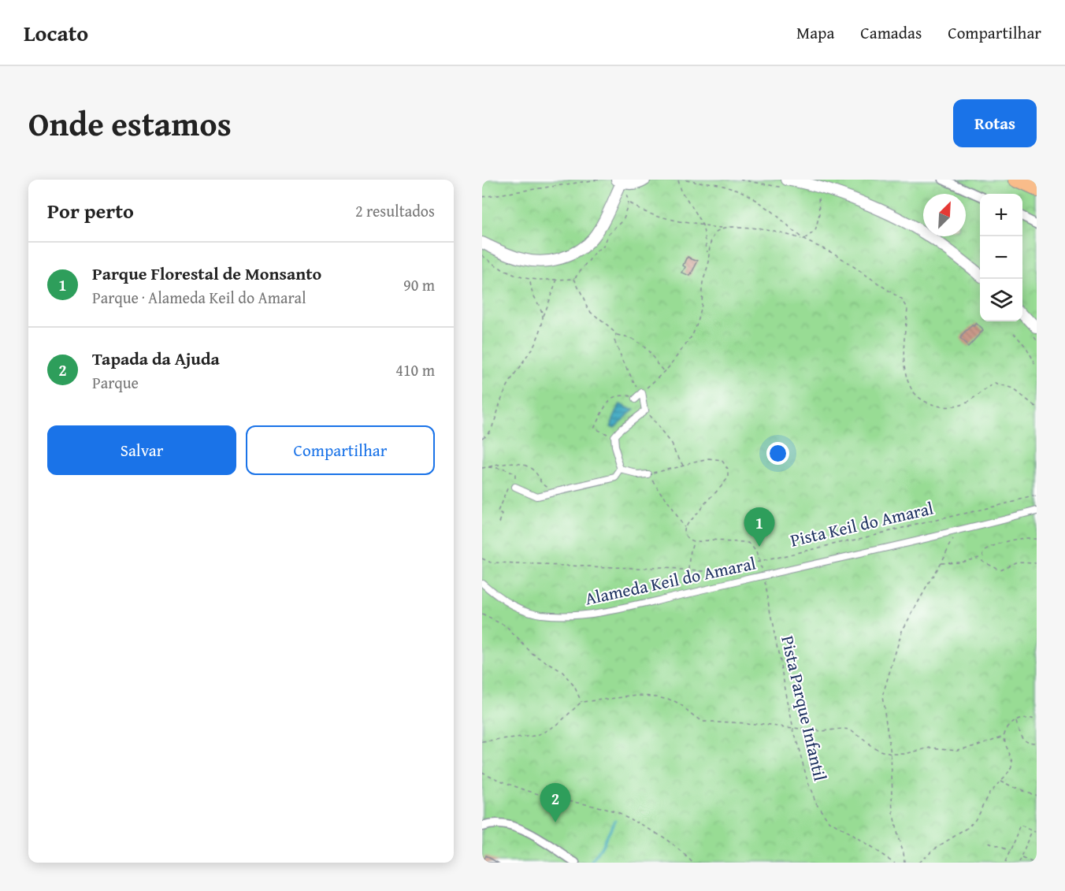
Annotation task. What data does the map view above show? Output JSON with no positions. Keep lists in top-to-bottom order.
{
  "streets": {
    "street": ["Alameda Keil do Amaral"],
    "path": ["Pista Keil do Amaral", "Pista Parque Infantil"]
  },
  "crossings": [
    ["Alameda Keil do Amaral", "Pista Parque Infantil"]
  ],
  "north": "top right",
  "page": {
    "header": "Locato",
    "nav": ["Mapa", "Camadas", "Compartilhar"],
    "title": "Onde estamos",
    "buttons": [
      "Rotas",
      ["Salvar", "Compartilhar"]
    ],
    "heading": ["Por perto", "2 resultados"],
    "map_buttons": ["+", "−"],
    "list": [
      {
        "mark": "1",
        "name": "Parque Florestal de Monsanto",
        "note": "Parque · Alameda Keil do Amaral",
        "value": "90 m"
      },
      {
        "mark": "2",
        "name": "Tapada da Ajuda",
        "note": "Parque",
        "value": "410 m"
      }
    ],
    "pins": ["1", "2"]
  }
}
